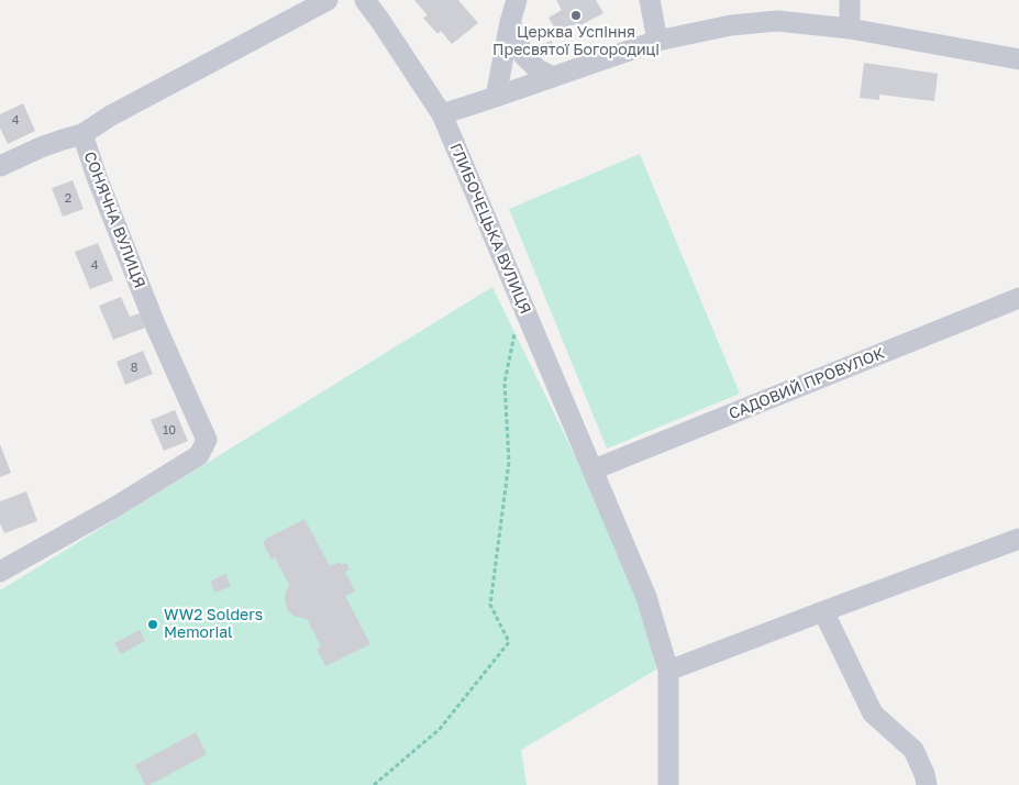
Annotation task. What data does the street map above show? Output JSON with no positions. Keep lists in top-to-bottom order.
{
  "streets": {
    "street": ["СОНЯЧНА ВУЛИЦЯ", "ГЛИБОЧЕЦЬКА ВУЛИЦЯ", "САДОВИЙ ПРОВУЛОК"]
  },
  "crossings": [
    ["ГЛИБОЧЕЦЬКА ВУЛИЦЯ", "САДОВИЙ ПРОВУЛОК"]
  ],
  "places": ["Церква Успіння Пресвятої Богородиці", "WW2 Solders Memorial"],
  "house_numbers": [
    "4",
    "2",
    "4",
    "8",
    "10"
  ]
}
